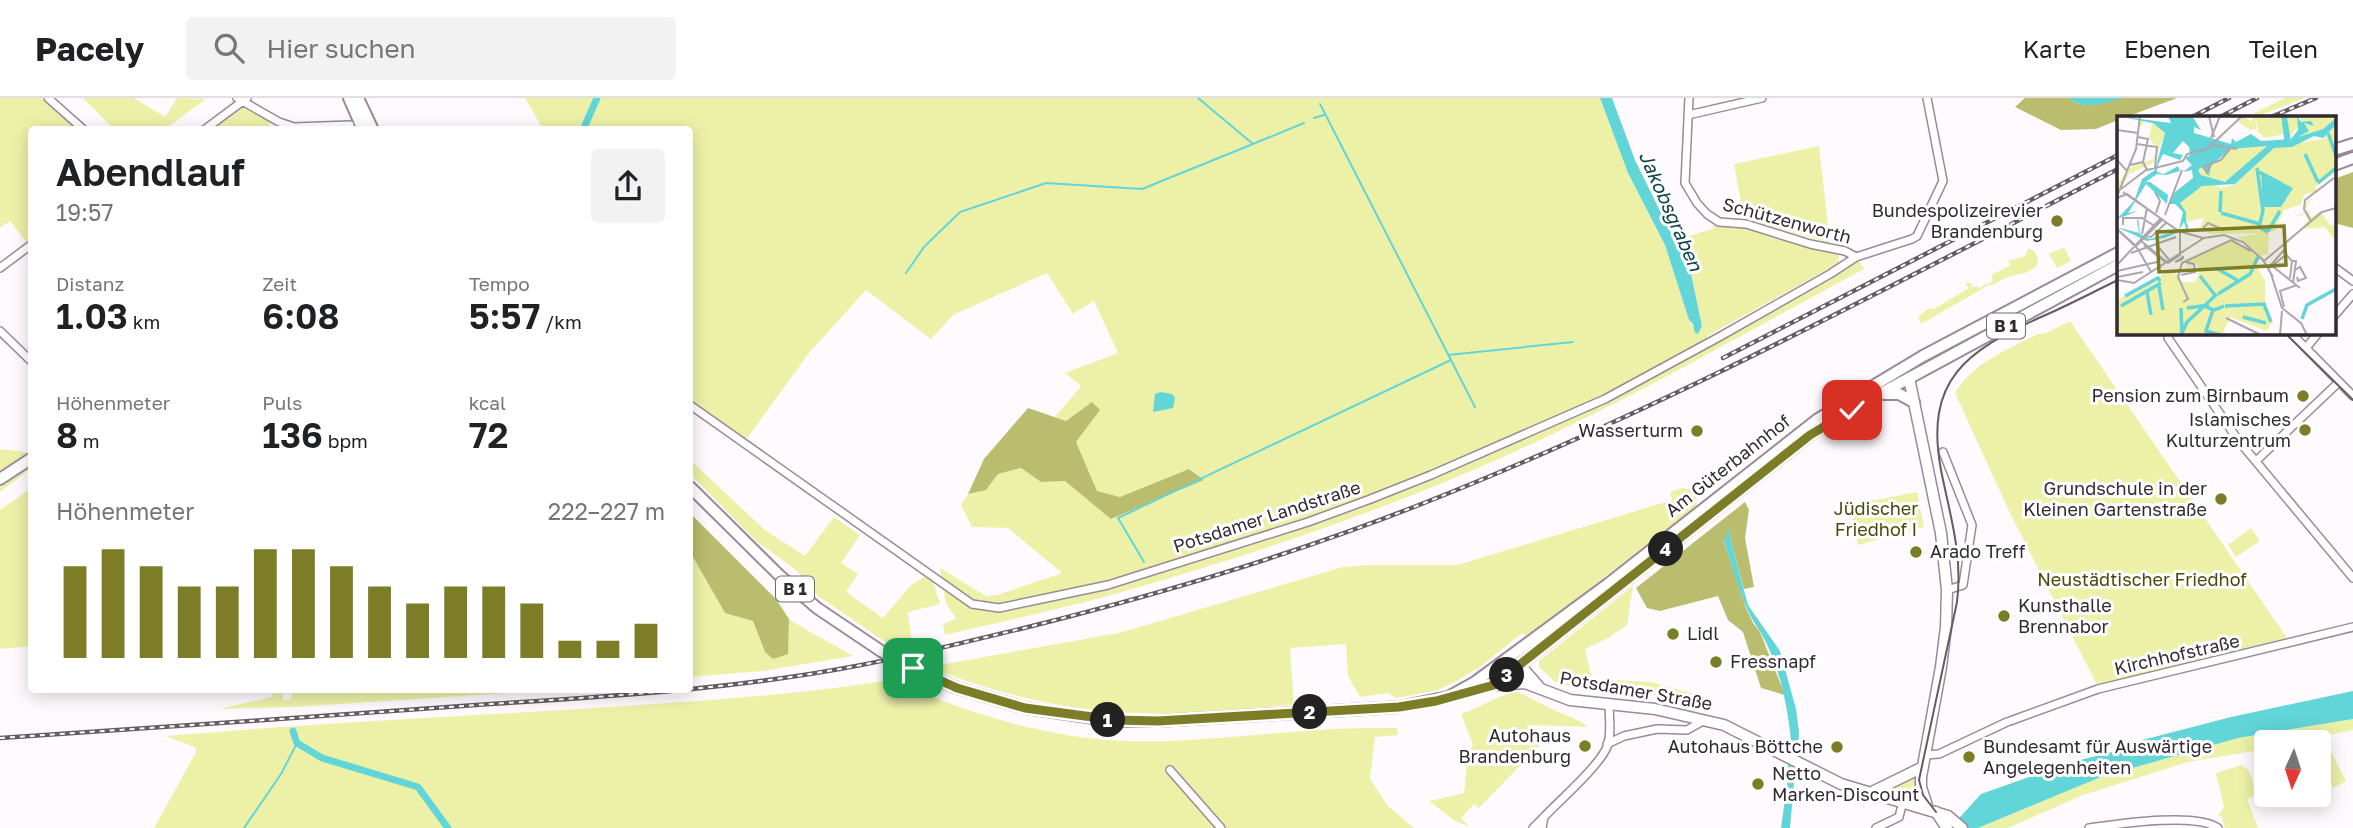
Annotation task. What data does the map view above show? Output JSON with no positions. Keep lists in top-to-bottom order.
{
  "streets": {
    "main road": ["B 1", "Am Güterbahnhof"],
    "street": [
      "Schützenworth",
      "Potsdamer Landstraße",
      "Kirchhofstraße",
      "Potsdamer Straße"
    ]
  },
  "crossings": [
    ["Schützenworth", "Potsdamer Landstraße"],
    ["B 1", "Am Güterbahnhof"],
    ["B 1", "Potsdamer Straße"],
    ["Am Güterbahnhof", "Potsdamer Straße"]
  ],
  "water": ["Jakobsgraben"],
  "parks": ["Jüdischer Friedhof I", "Neustädtischer Friedhof"],
  "places": [
    "Bundespolizeirevier Brandenburg",
    "Pension zum Birnbaum",
    "Islamisches Kulturzentrum",
    "Wasserturm",
    "Grundschule in der Kleinen Gartenstraße",
    "Arado Treff",
    "Kunsthalle Brennabor",
    "Lidl",
    "Fressnapf",
    "Autohaus Brandenburg",
    "Autohaus Böttche",
    "Bundesamt für Auswärtige Angelegenheiten",
    "Netto Marken-Discount"
  ],
  "north": "bottom",
  "page": {
    "header": "Pacely",
    "search": "Hier suchen",
    "nav": ["Karte", "Ebenen", "Teilen"],
    "heading": ["Abendlauf", "19:57"],
    "stats": [
      ["Distanz", "1.03 km"],
      ["Zeit", "6:08"],
      ["Tempo", "5:57 /km"],
      ["Höhenmeter", "8 m"],
      ["Puls", "136 bpm"],
      ["kcal", "72"]
    ],
    "chart": ["Höhenmeter", "222–227 m"],
    "pins": [
      "4",
      "3",
      "2",
      "1"
    ]
  }
}
